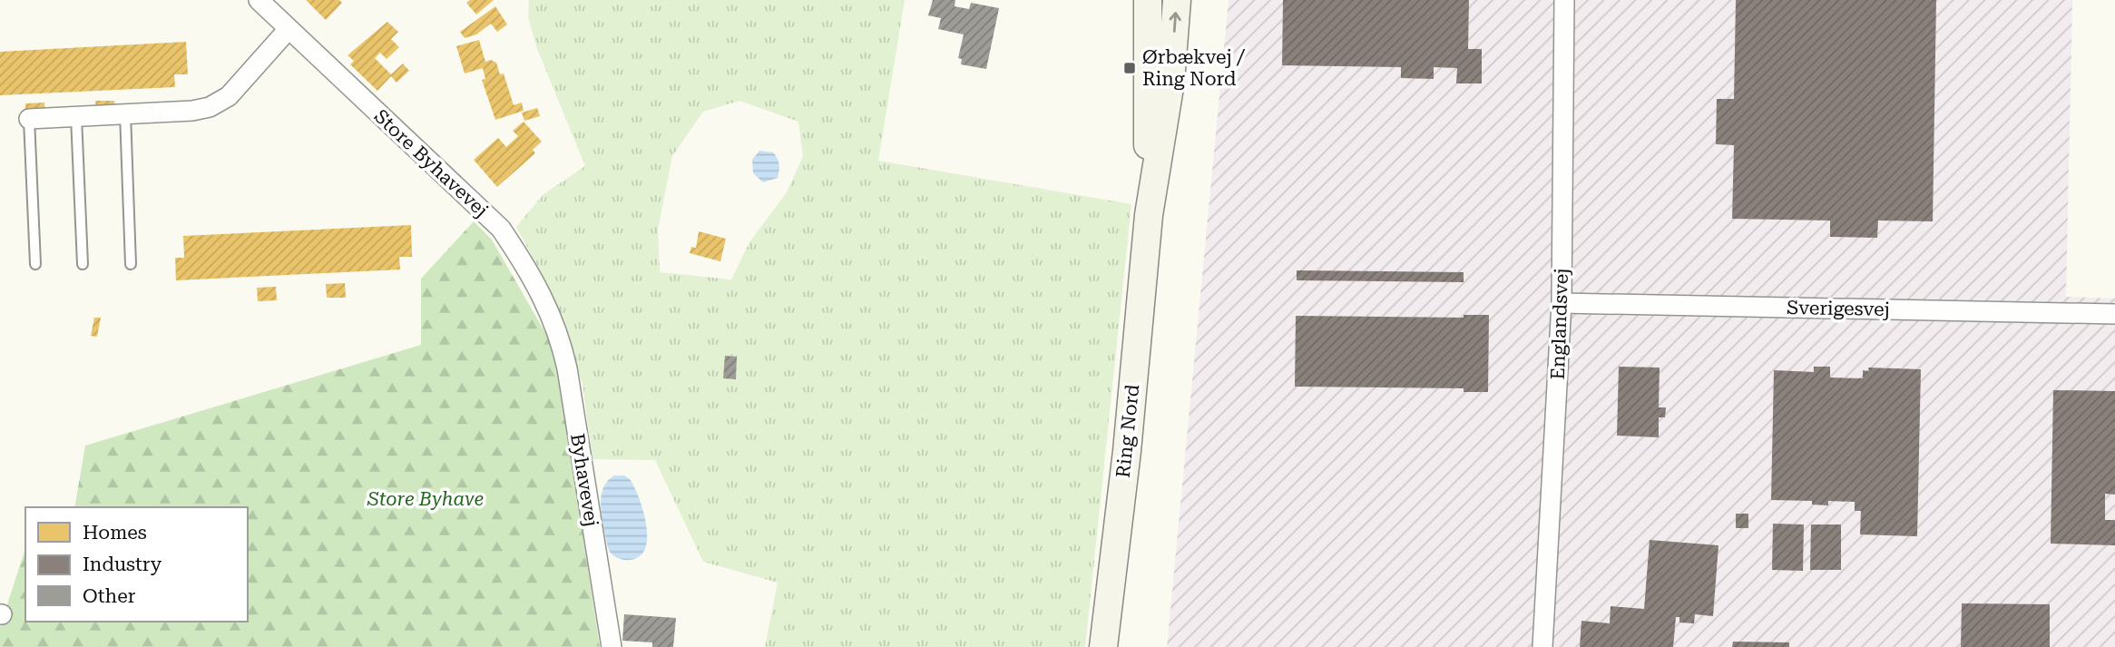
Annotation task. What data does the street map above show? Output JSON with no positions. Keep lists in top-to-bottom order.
{
  "streets": {
    "main road": ["Ring Nord"],
    "street": [
      "Store Byhavevej",
      "Sverigesvej",
      "Englandsvej",
      "Byhavevej"
    ]
  },
  "crossings": [
    ["Store Byhavevej", "Byhavevej"],
    ["Sverigesvej", "Englandsvej"]
  ],
  "parks": ["Store Byhave"],
  "places": {
    "transit": ["Ørbækvej / Ring Nord"]
  },
  "legend": ["Homes", "Industry", "Other"]
}
